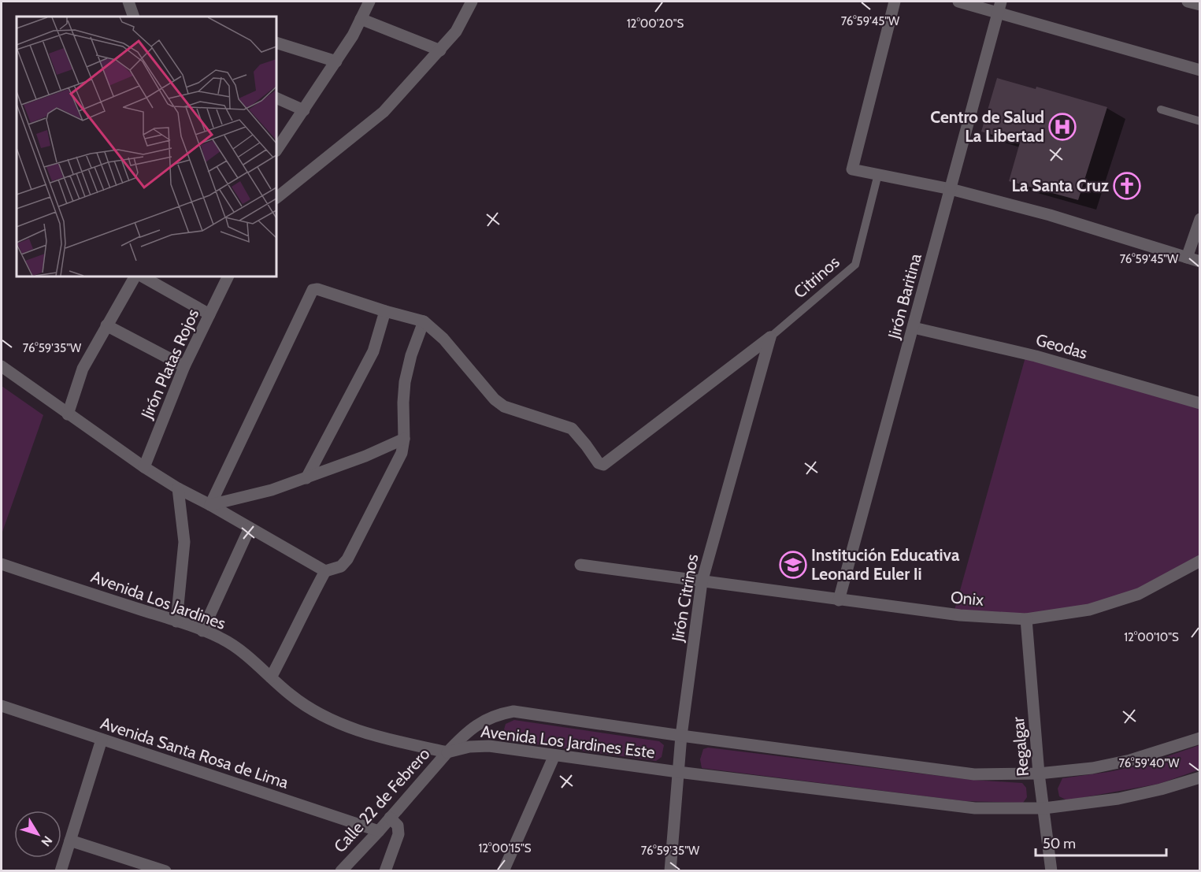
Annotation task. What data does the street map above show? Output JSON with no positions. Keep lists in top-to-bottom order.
{
  "streets": {
    "street": [
      "Jirón Baritina",
      "Geodas",
      "Jirón Platas Rojos",
      "Jirón Citrinos",
      "Onix",
      "Avenida Los Jardines",
      "Avenida Los Jardines Este",
      "Regalgar",
      "Avenida Santa Rosa de Lima",
      "Calle 22 de Febrero"
    ],
    "lane": ["Citrinos"]
  },
  "crossings": [
    ["Citrinos", "Jirón Citrinos"],
    ["Jirón Baritina", "Geodas"],
    ["Jirón Baritina", "Onix"],
    ["Jirón Citrinos", "Onix"],
    ["Jirón Citrinos", "Avenida Los Jardines Este"],
    ["Onix", "Regalgar"],
    ["Avenida Los Jardines", "Avenida Los Jardines Este"],
    ["Avenida Los Jardines", "Calle 22 de Febrero"],
    ["Avenida Los Jardines Este", "Regalgar"],
    ["Avenida Los Jardines Este", "Calle 22 de Febrero"],
    ["Avenida Santa Rosa de Lima", "Calle 22 de Febrero"]
  ],
  "places": {
    "hospital": ["Centro de Salud La Libertad"],
    "church": ["La Santa Cruz"],
    "school or university": ["Institución Educativa Leonard Euler Ii"]
  },
  "scale_bar": "50 m",
  "north": "bottom right",
  "coordinates": [
    "76°59'45\"W",
    "12°00'20\"S",
    "76°59'35\"W",
    "12°00'10\"S",
    "76°59'40\"W",
    "12°00'15\"S"
  ]
}
